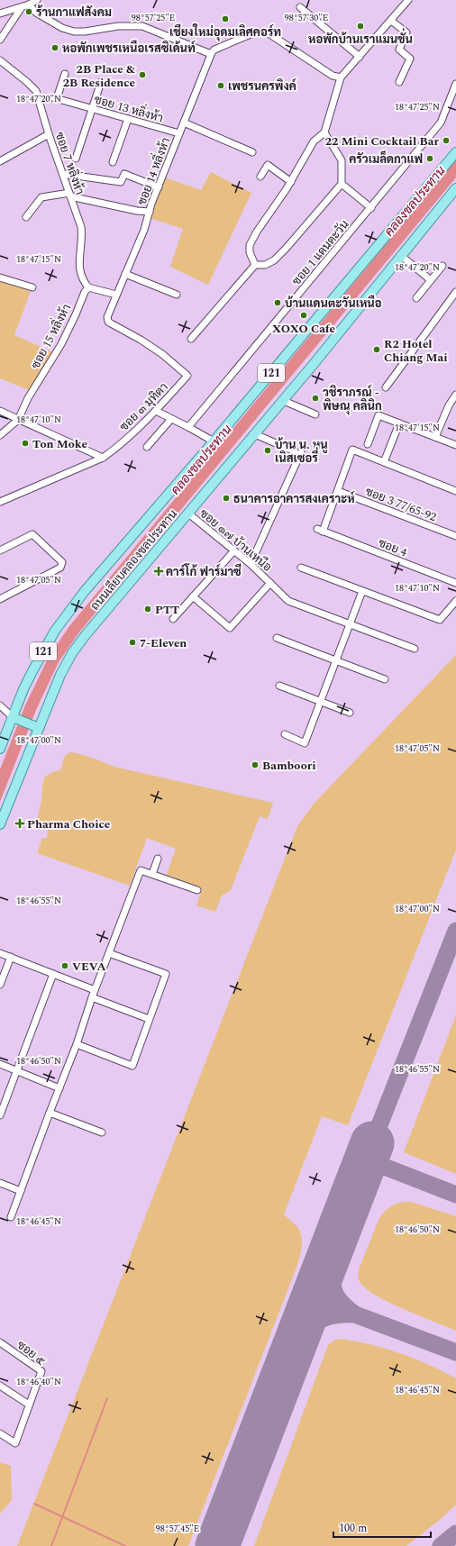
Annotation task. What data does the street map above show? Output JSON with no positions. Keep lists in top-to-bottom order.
{
  "streets": {
    "main road": ["121", "ถนนเลียบคลองชลประทาน"],
    "street": [
      "ซอย 13 หลิ่งห้า",
      "ซอย 7 หลิ่งห้า",
      "ซอย 14 หลิ่งห้า",
      "ซอย 1 แดนตะวัน",
      "ซอย 15 หลิ่งห้า",
      "ซอย ๓ มุทิตา",
      "ซอย 3 77/65-92",
      "ซอย ๑๗ บ้านเหนือ",
      "ซอย 4",
      "ซอย ๕"
    ]
  },
  "crossings": [
    ["ซอย 13 หลิ่งห้า", "ซอย 14 หลิ่งห้า"],
    ["ซอย 7 หลิ่งห้า", "ซอย 15 หลิ่งห้า"],
    ["ซอย 14 หลิ่งห้า", "ซอย ๓ มุทิตา"],
    ["ซอย 3 77/65-92", "ซอย 4"],
    ["ซอย ๑๗ บ้านเหนือ", "ถนนเลียบคลองชลประทาน"]
  ],
  "water": ["คลองชลประทาน"],
  "places": {
    "other": [
      "ร้านกาแฟสังคม",
      "เชียงใหม่อุดมเลิศคอร์ท",
      "หอพักบ้านเราแมนชั่น",
      "หอพักเพชรเหนือเรสซิเด้นท์",
      "2B Place & 2B Residence",
      "เพชรนครพิงค์",
      "22 Mini Cocktail Bar",
      "ครัวเมล็ดกาแฟ",
      "บ้านแดนตะวันเหนือ",
      "XOXO Cafe",
      "R2 Hotel Chiang Mai",
      "วชิราภรณ์ - พิษณุ คลินิก",
      "Ton Moke",
      "บ้าน น. หนู เนิสเซอรี่",
      "ธนาคารอาคารสงเคราะห์",
      "PTT",
      "7-Eleven",
      "Bamboori",
      "VEVA"
    ],
    "health": ["คาร์โก้ ฟาร์มาซี", "Pharma Choice"]
  },
  "scale_bar": "100 m",
  "coordinates": [
    "98°57'25\"E",
    "98°57'30\"E",
    "18°47'20\"N",
    "18°47'25\"N",
    "18°47'15\"N",
    "18°47'10\"N",
    "18°47'05\"N",
    "18°47'00\"N",
    "18°46'55\"N",
    "18°46'50\"N",
    "18°46'45\"N",
    "18°46'40\"N",
    "98°57'45\"E"
  ]
}
